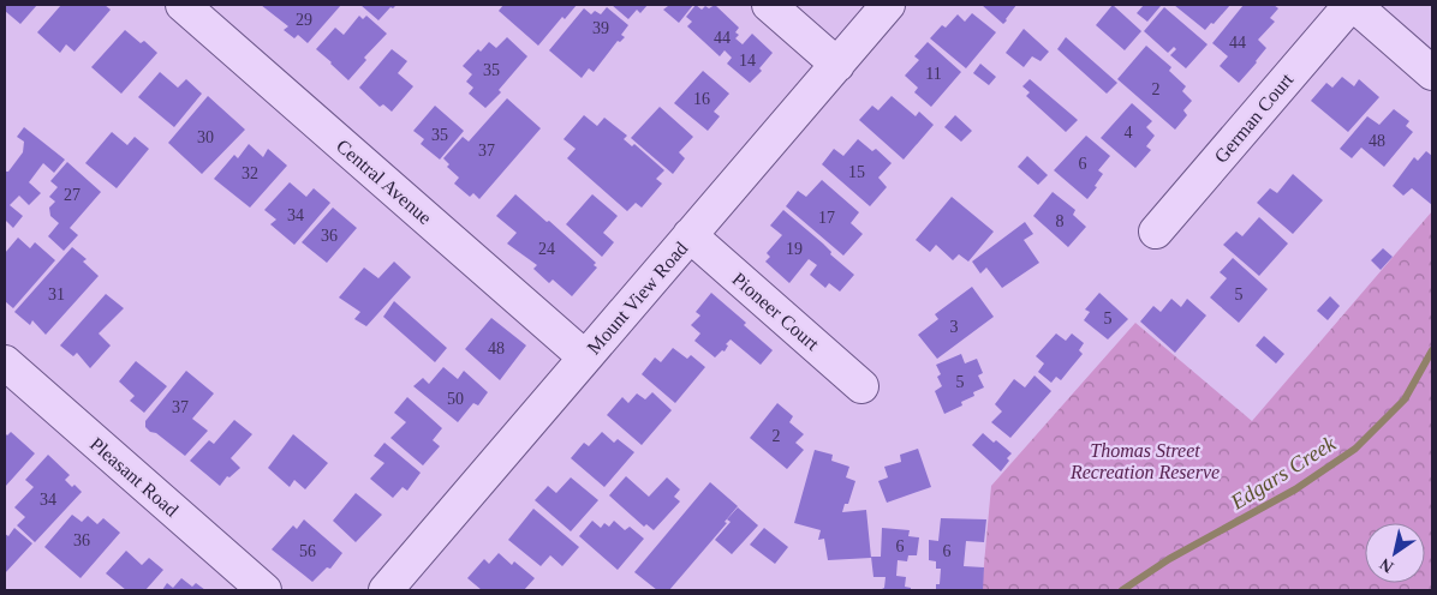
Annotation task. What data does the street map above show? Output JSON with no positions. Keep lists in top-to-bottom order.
{
  "streets": {
    "street": [
      "German Court",
      "Central Avenue",
      "Mount View Road",
      "Pioneer Court",
      "Pleasant Road"
    ]
  },
  "crossings": [
    ["Central Avenue", "Mount View Road"],
    ["Mount View Road", "Pioneer Court"]
  ],
  "water": ["Edgars Creek"],
  "parks": ["Thomas Street Recreation Reserve"],
  "house_numbers": [
    "29",
    "39",
    "44",
    "44",
    "14",
    "35",
    "11",
    "2",
    "16",
    "4",
    "35",
    "30",
    "48",
    "37",
    "6",
    "15",
    "32",
    "27",
    "34",
    "17",
    "8",
    "36",
    "24",
    "19",
    "31",
    "5",
    "5",
    "3",
    "48",
    "5",
    "50",
    "37",
    "2",
    "34",
    "36",
    "6",
    "56",
    "6"
  ],
  "north": "bottom left"
}
